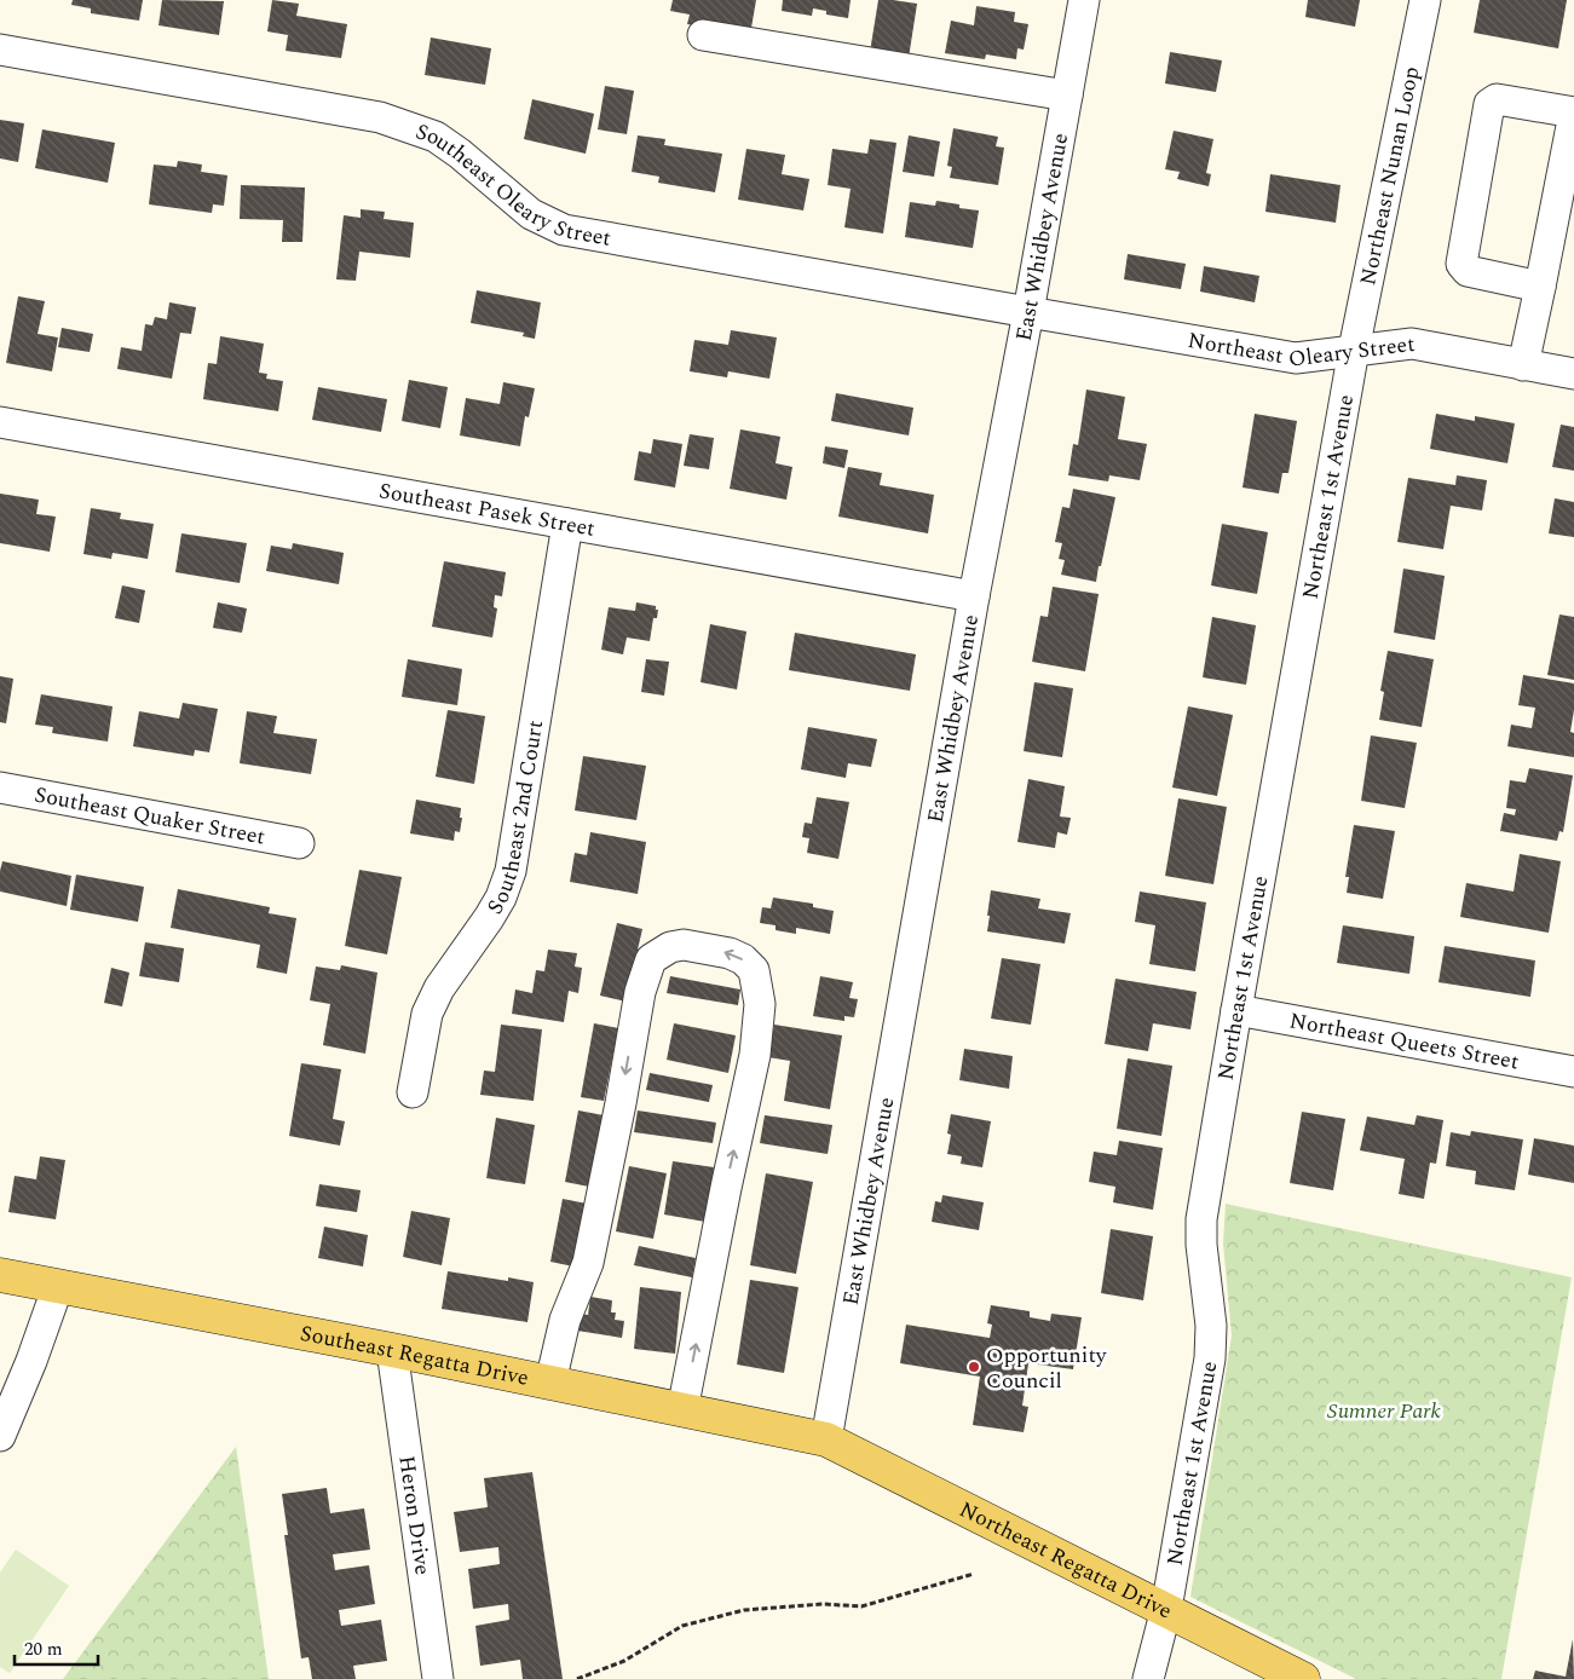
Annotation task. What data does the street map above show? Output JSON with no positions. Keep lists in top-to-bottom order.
{
  "streets": {
    "main road": ["Southeast Regatta Drive", "Northeast Regatta Drive"],
    "street": [
      "Northeast Nunan Loop",
      "Southeast Oleary Street",
      "East Whidbey Avenue",
      "Northeast Oleary Street",
      "Northeast 1st Avenue",
      "Southeast Pasek Street",
      "Southeast Quaker Street",
      "Southeast 2nd Court",
      "Northeast Queets Street",
      "Heron Drive"
    ]
  },
  "crossings": [
    ["Northeast Nunan Loop", "Northeast Oleary Street"],
    ["Northeast Nunan Loop", "Northeast 1st Avenue"],
    ["Southeast Oleary Street", "East Whidbey Avenue"],
    ["Southeast Oleary Street", "Northeast Oleary Street"],
    ["East Whidbey Avenue", "Northeast Oleary Street"],
    ["East Whidbey Avenue", "Southeast Pasek Street"],
    ["East Whidbey Avenue", "Southeast Regatta Drive"],
    ["East Whidbey Avenue", "Northeast Regatta Drive"],
    ["Northeast Oleary Street", "Northeast 1st Avenue"],
    ["Northeast 1st Avenue", "Northeast Queets Street"],
    ["Northeast 1st Avenue", "Northeast Regatta Drive"],
    ["Southeast Pasek Street", "Southeast 2nd Court"],
    ["Southeast Regatta Drive", "Heron Drive"],
    ["Southeast Regatta Drive", "Northeast Regatta Drive"]
  ],
  "parks": ["Sumner Park"],
  "places": ["Opportunity Council"],
  "scale_bar": "20 m"
}
